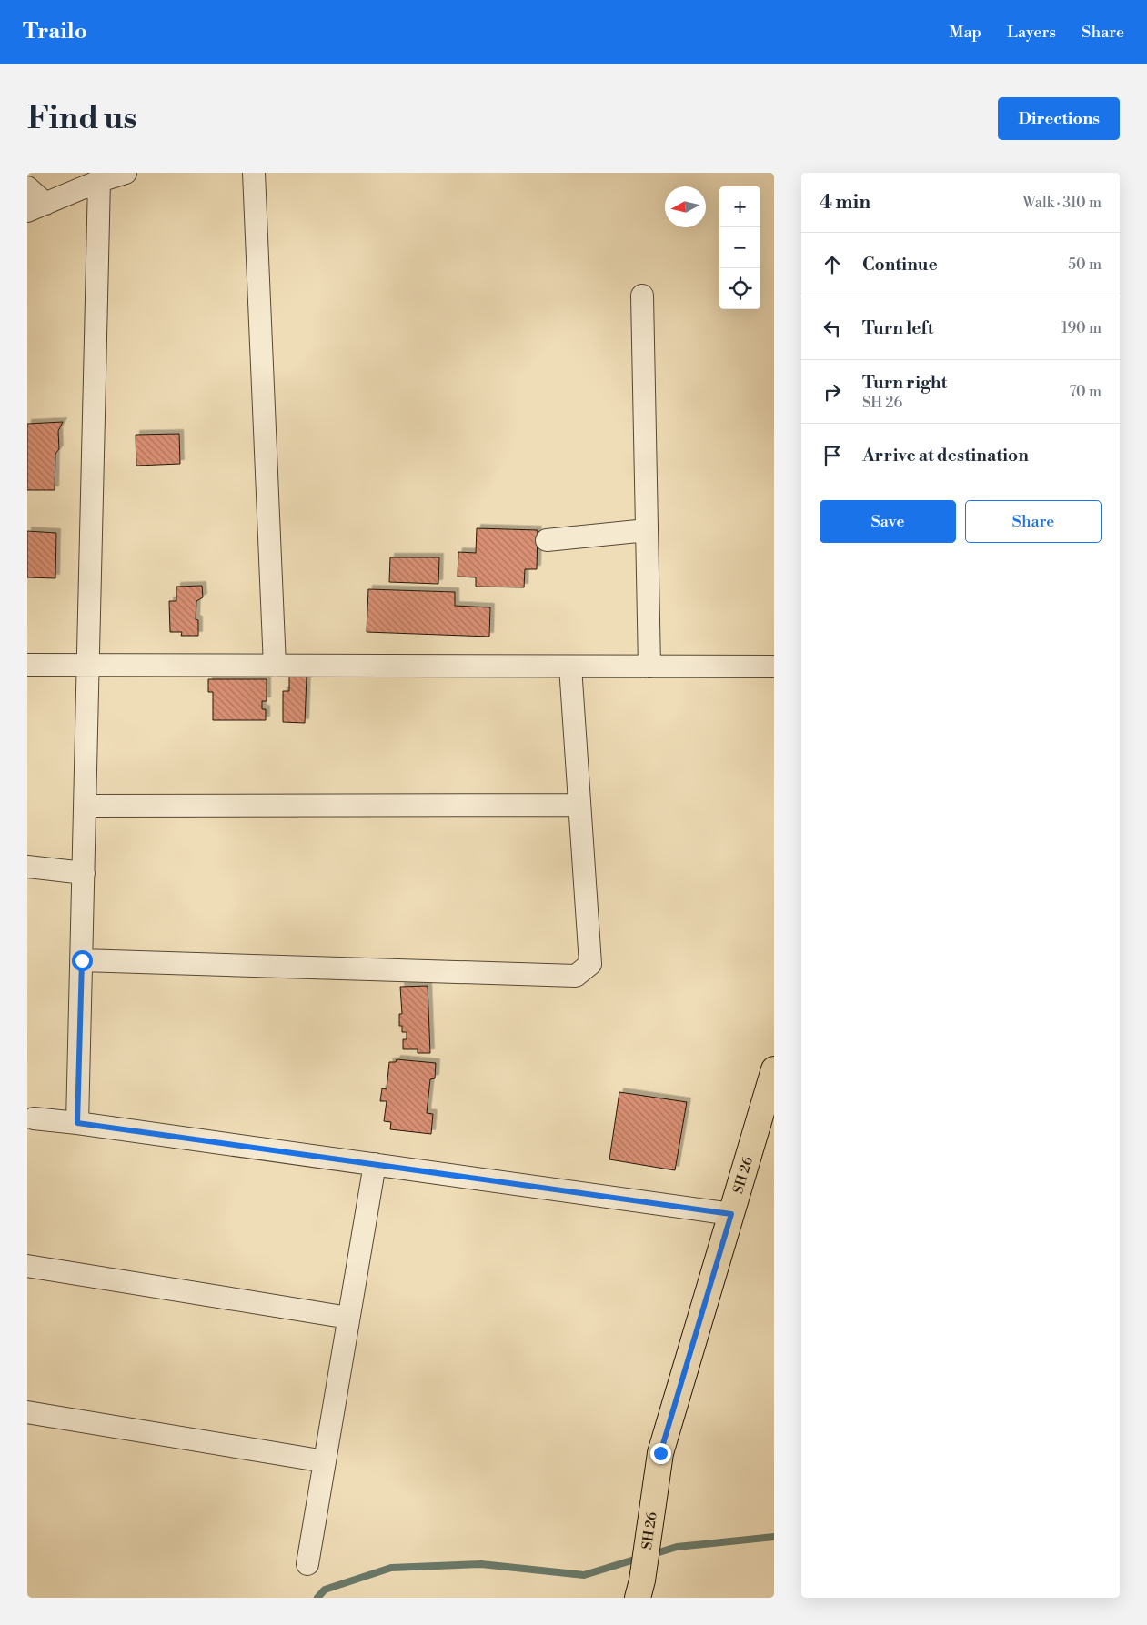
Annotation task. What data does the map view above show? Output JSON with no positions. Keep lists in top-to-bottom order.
{
  "streets": {
    "main road": ["SH 26"]
  },
  "north": "left",
  "page": {
    "header": "Trailo",
    "nav": ["Map", "Layers", "Share"],
    "buttons": [
      "Directions",
      ["Save", "Share"]
    ],
    "title": "Find us",
    "heading": ["4 min", "Walk · 310 m"],
    "map_buttons": ["+", "−"],
    "list": [
      ["Continue", "50 m"],
      ["Turn left", "190 m"],
      ["Turn right", "SH 26", "70 m"],
      "Arrive at destination"
    ]
  }
}
